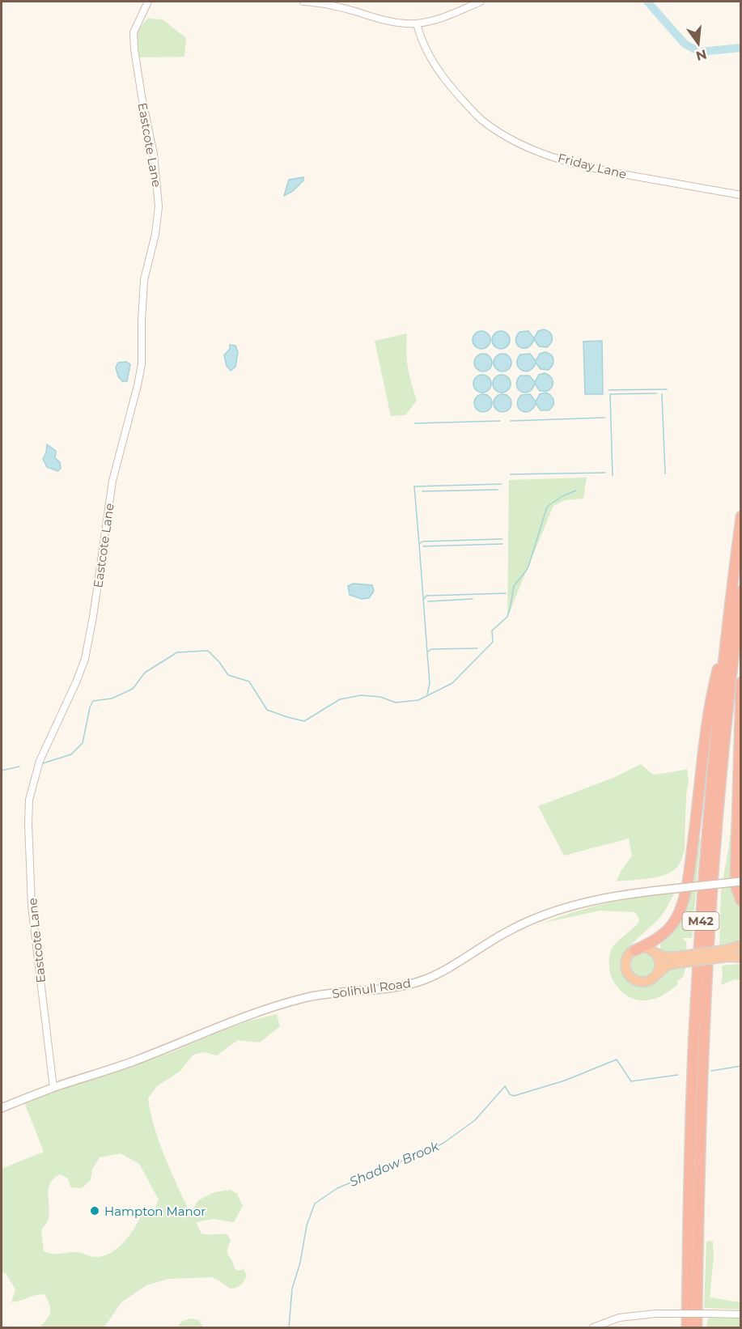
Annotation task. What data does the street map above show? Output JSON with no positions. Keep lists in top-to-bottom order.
{
  "streets": {
    "highway": ["M42"],
    "main road": ["Solihull Road"],
    "street": ["Eastcote Lane", "Friday Lane"]
  },
  "crossings": [
    ["Eastcote Lane", "Solihull Road"]
  ],
  "water": ["Shadow Brook"],
  "places": ["Hampton Manor"],
  "north": "bottom"
}
